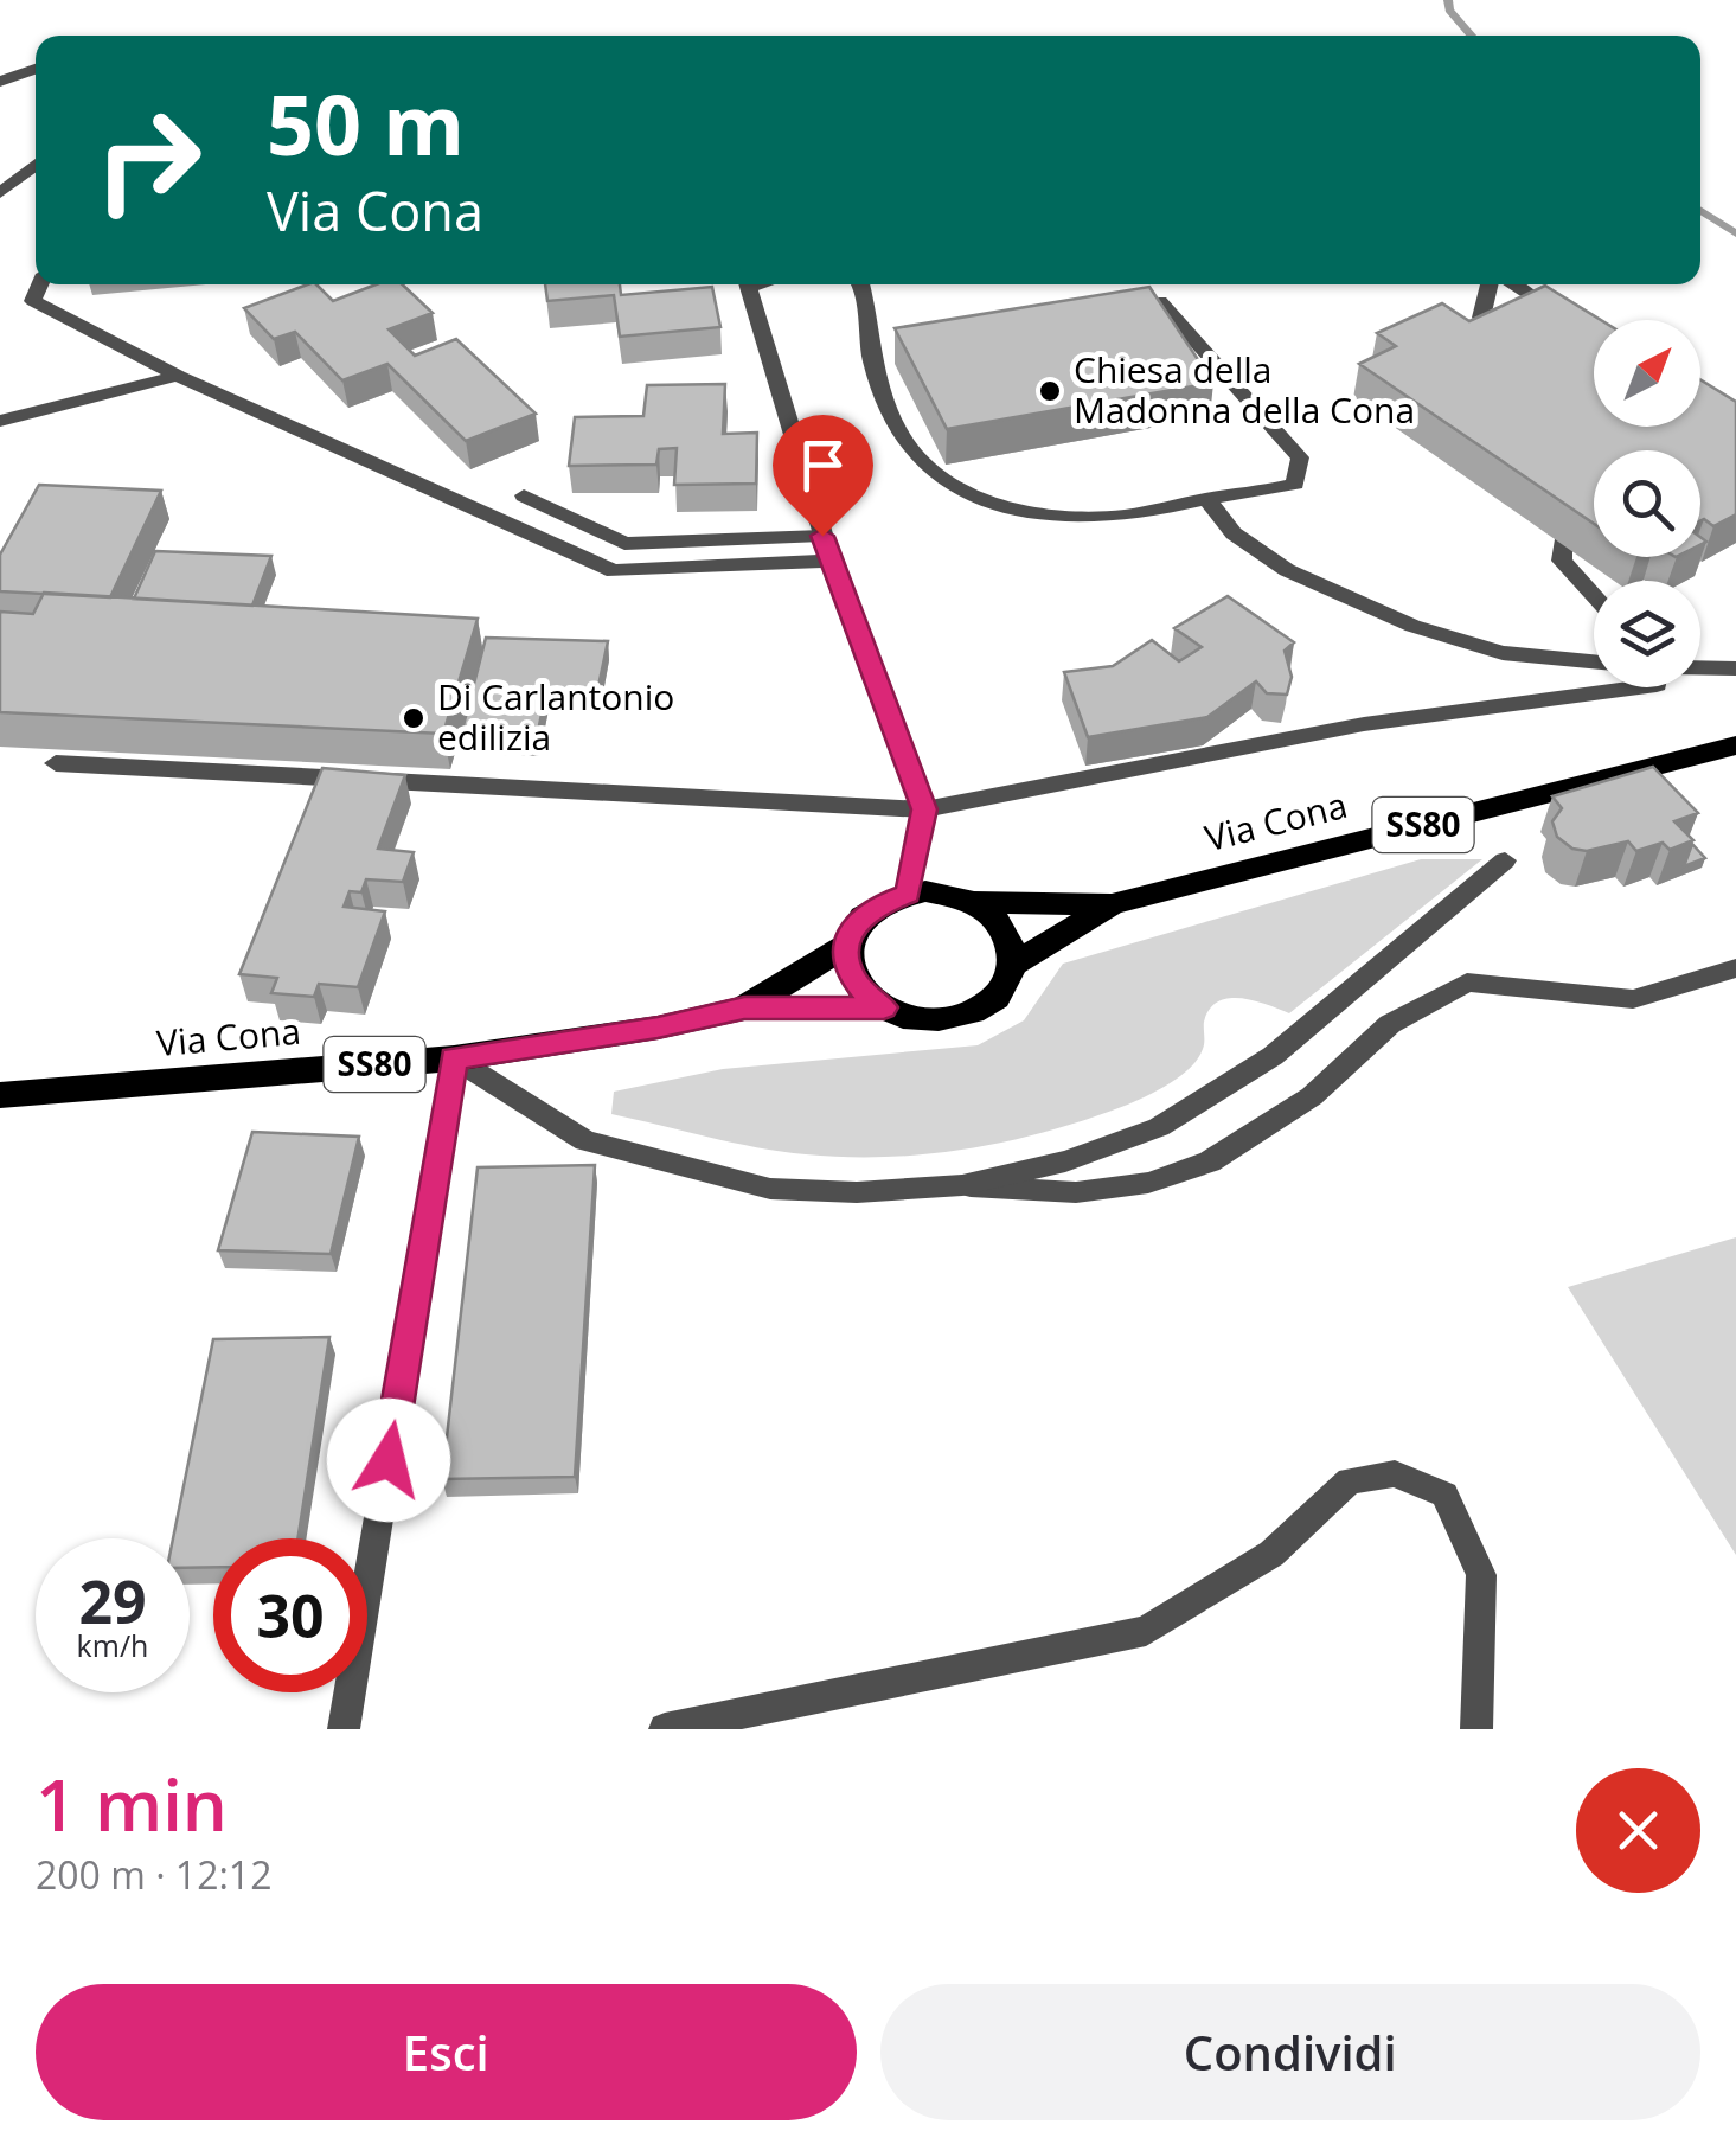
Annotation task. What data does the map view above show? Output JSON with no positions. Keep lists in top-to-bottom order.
{
  "streets": {
    "main road": ["Via Cona", "SS80"]
  },
  "crossings": [
    ["Via Cona", "SS80"]
  ],
  "places": ["Chiesa della Madonna della Cona", "Di Carlantonio edilizia"],
  "north": "top right",
  "page": {
    "turn": ["50 m", "Via Cona"],
    "speed": "29 km/h",
    "limit": "30",
    "heading": ["1 min", "200 m · 12:12"],
    "buttons": ["Esci", "Condividi"]
  }
}
